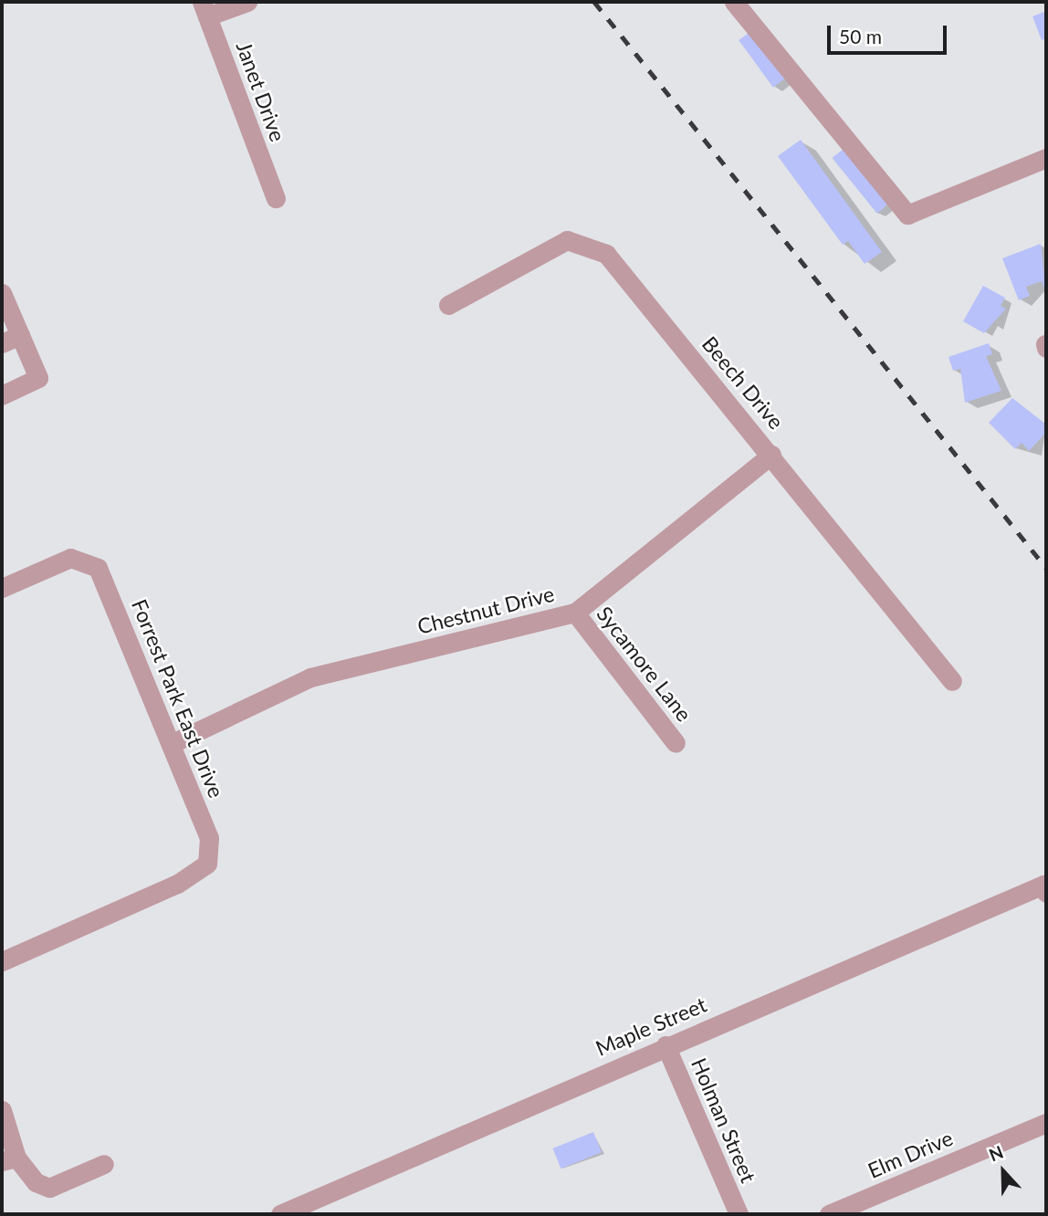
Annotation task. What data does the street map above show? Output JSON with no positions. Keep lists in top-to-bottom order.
{
  "streets": {
    "street": [
      "Janet Drive",
      "Beech Drive",
      "Chestnut Drive",
      "Sycamore Lane",
      "Forrest Park East Drive",
      "Maple Street",
      "Holman Street",
      "Elm Drive"
    ]
  },
  "crossings": [
    ["Beech Drive", "Chestnut Drive"],
    ["Chestnut Drive", "Sycamore Lane"],
    ["Chestnut Drive", "Forrest Park East Drive"],
    ["Maple Street", "Holman Street"]
  ],
  "scale_bar": "50 m",
  "north": "top"
}
